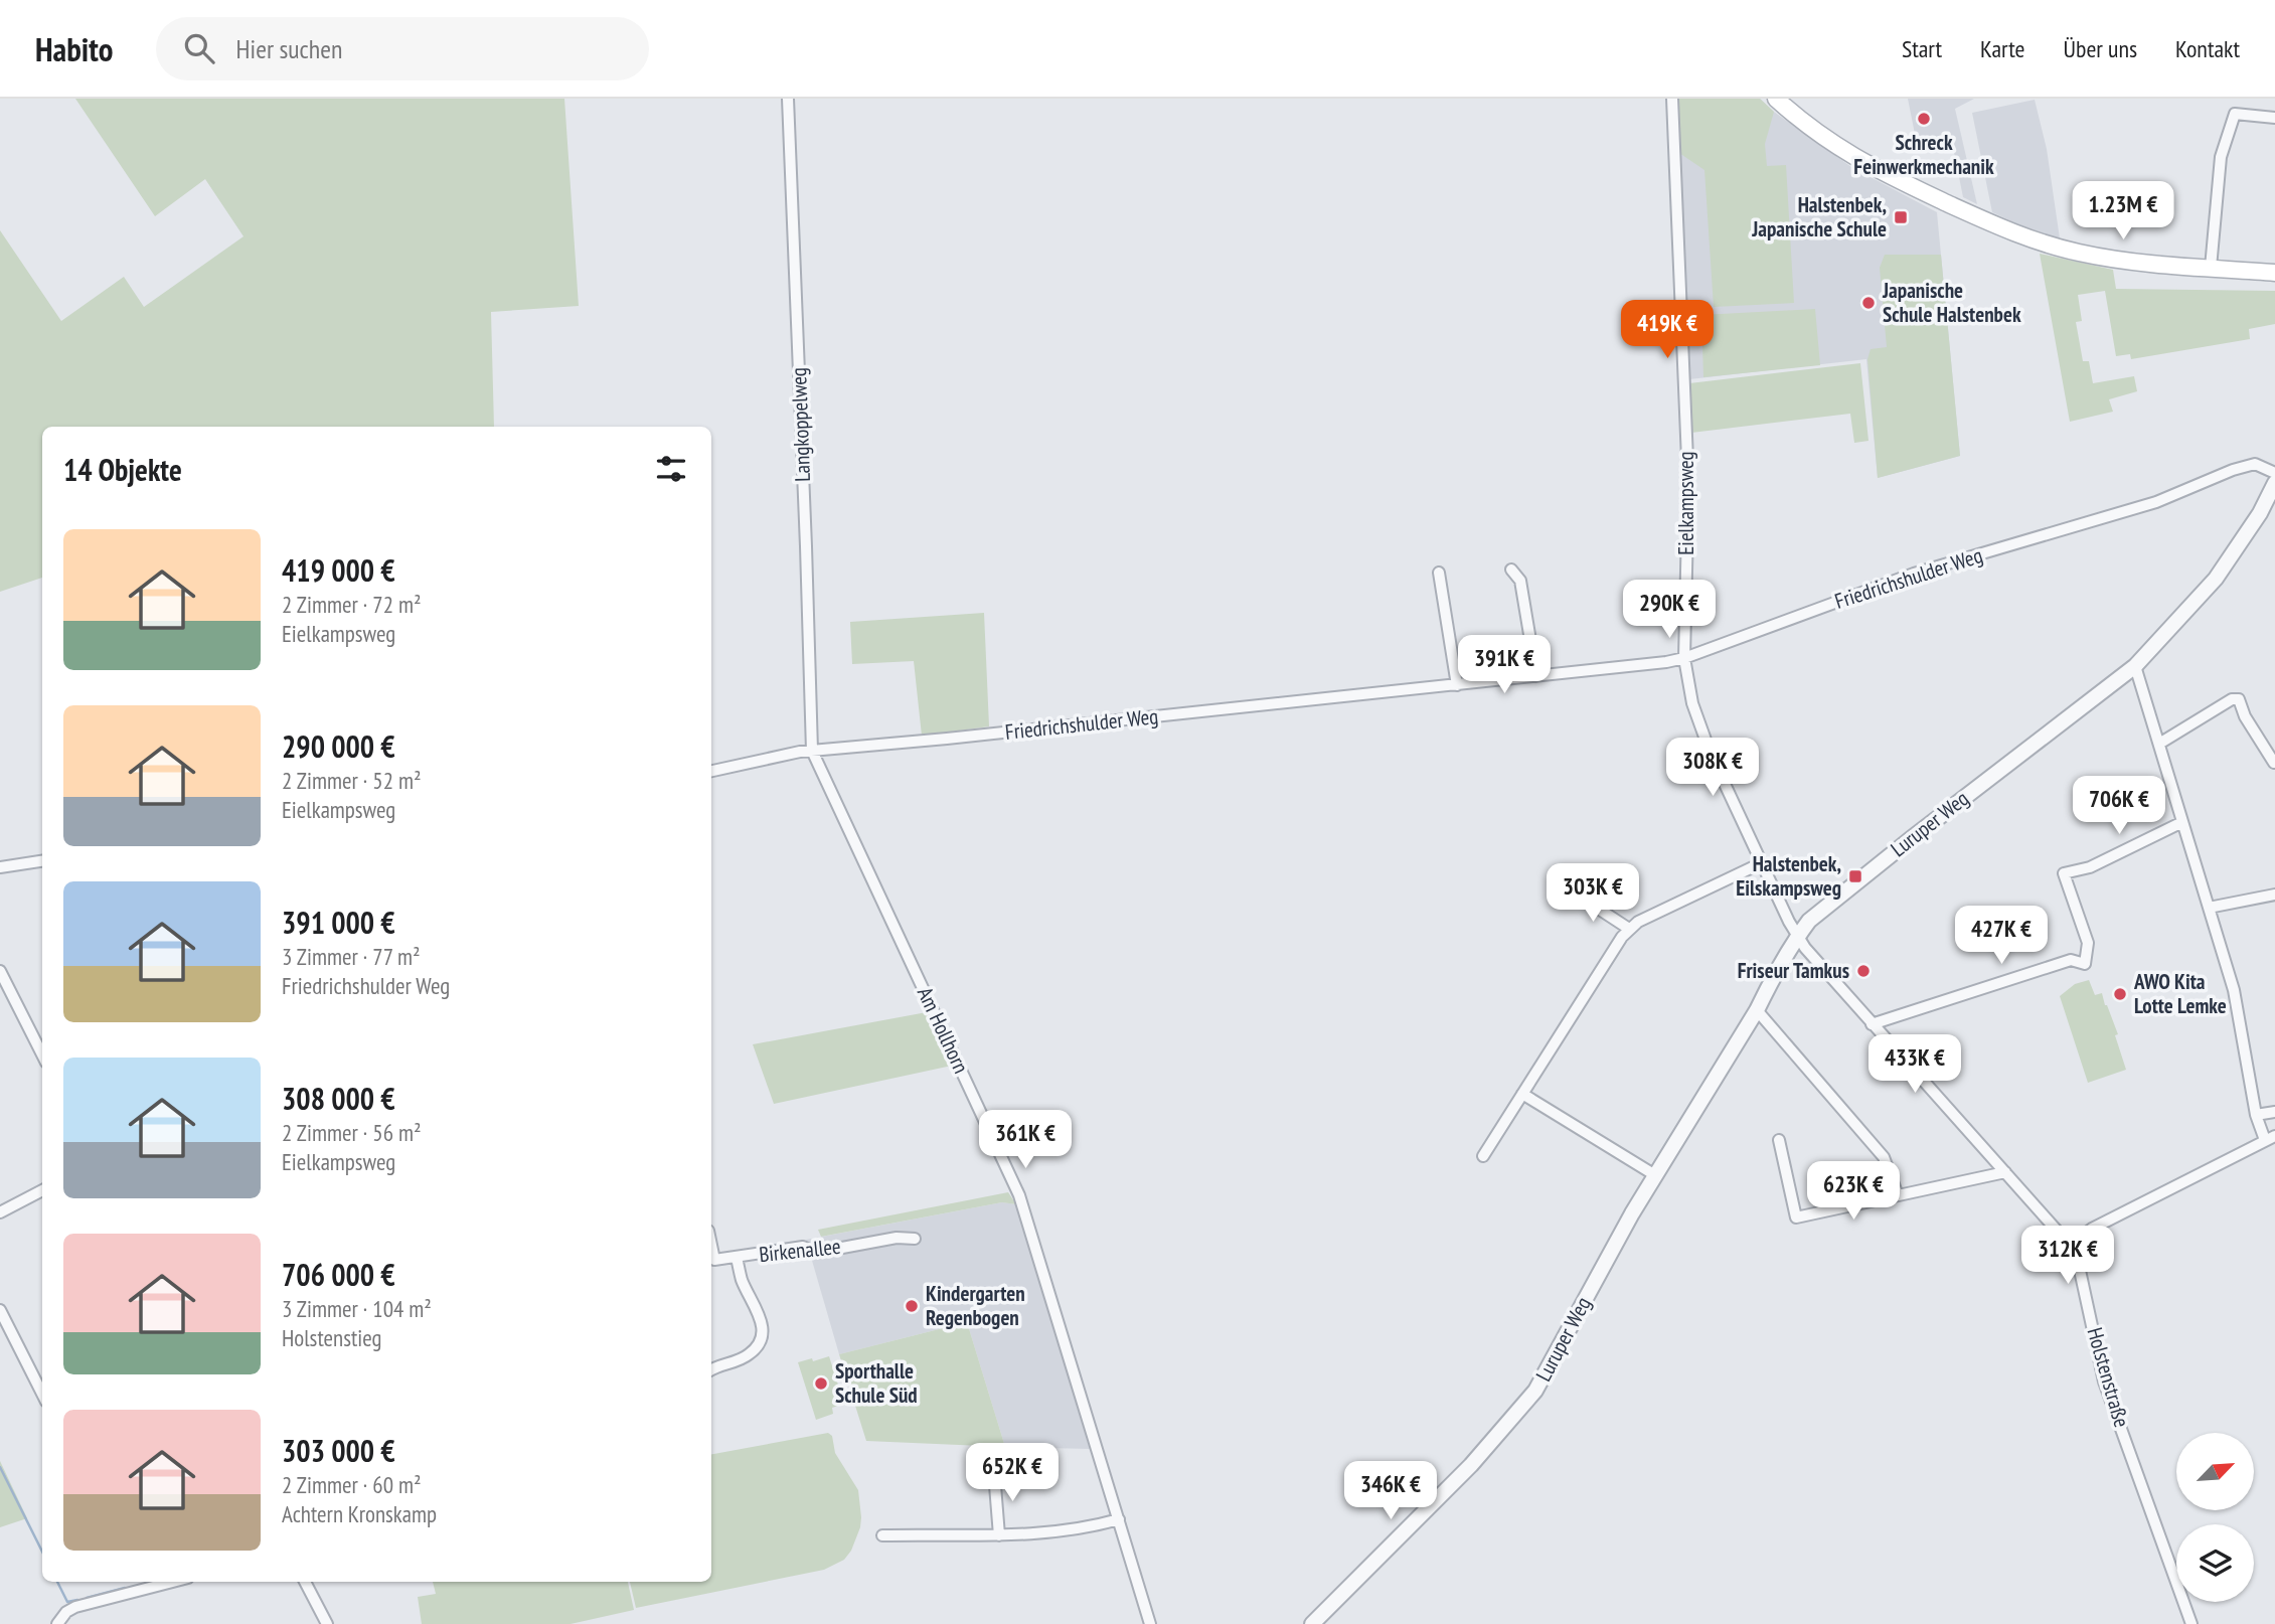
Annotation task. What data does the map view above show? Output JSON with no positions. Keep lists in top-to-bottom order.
{
  "streets": {
    "street": [
      "Langkoppelweg",
      "Eielkampsweg",
      "Friedrichshulder Weg",
      "Luruper Weg",
      "Am Hollhorn",
      "Birkenallee",
      "Holstenstraße"
    ]
  },
  "crossings": [
    ["Langkoppelweg", "Friedrichshulder Weg"],
    ["Langkoppelweg", "Am Hollhorn"],
    ["Eielkampsweg", "Friedrichshulder Weg"],
    ["Eielkampsweg", "Luruper Weg"],
    ["Eielkampsweg", "Holstenstraße"],
    ["Friedrichshulder Weg", "Am Hollhorn"]
  ],
  "places": {
    "other": [
      "Schreck Feinwerkmechanik",
      "Japanische Schule Halstenbek",
      "Friseur Tamkus",
      "AWO Kita Lotte Lemke",
      "Kindergarten Regenbogen",
      "Sporthalle Schule Süd"
    ],
    "transit": ["Halstenbek, Japanische Schule", "Halstenbek, Eilskampsweg"]
  },
  "north": "top right",
  "page": {
    "header": "Habito",
    "search": "Hier suchen",
    "nav": [
      "Start",
      "Karte",
      "Über uns",
      "Kontakt"
    ],
    "price": [
      "1.23M €",
      "419K €",
      "290K €",
      "391K €",
      "308K €",
      "706K €",
      "303K €",
      "427K €",
      "433K €",
      "361K €",
      "623K €",
      "312K €",
      "652K €",
      "346K €"
    ],
    "heading": "14 Objekte",
    "list": [
      {
        "name": "419 000 €",
        "note": "2 Zimmer · 72 m² · Eielkampsweg"
      },
      {
        "name": "290 000 €",
        "note": "2 Zimmer · 52 m² · Eielkampsweg"
      },
      {
        "name": "391 000 €",
        "note": "3 Zimmer · 77 m² · Friedrichshulder Weg"
      },
      {
        "name": "308 000 €",
        "note": "2 Zimmer · 56 m² · Eielkampsweg"
      },
      {
        "name": "706 000 €",
        "note": "3 Zimmer · 104 m² · Holstenstieg"
      },
      {
        "name": "303 000 €",
        "note": "2 Zimmer · 60 m² · Achtern Kronskamp"
      }
    ]
  }
}
